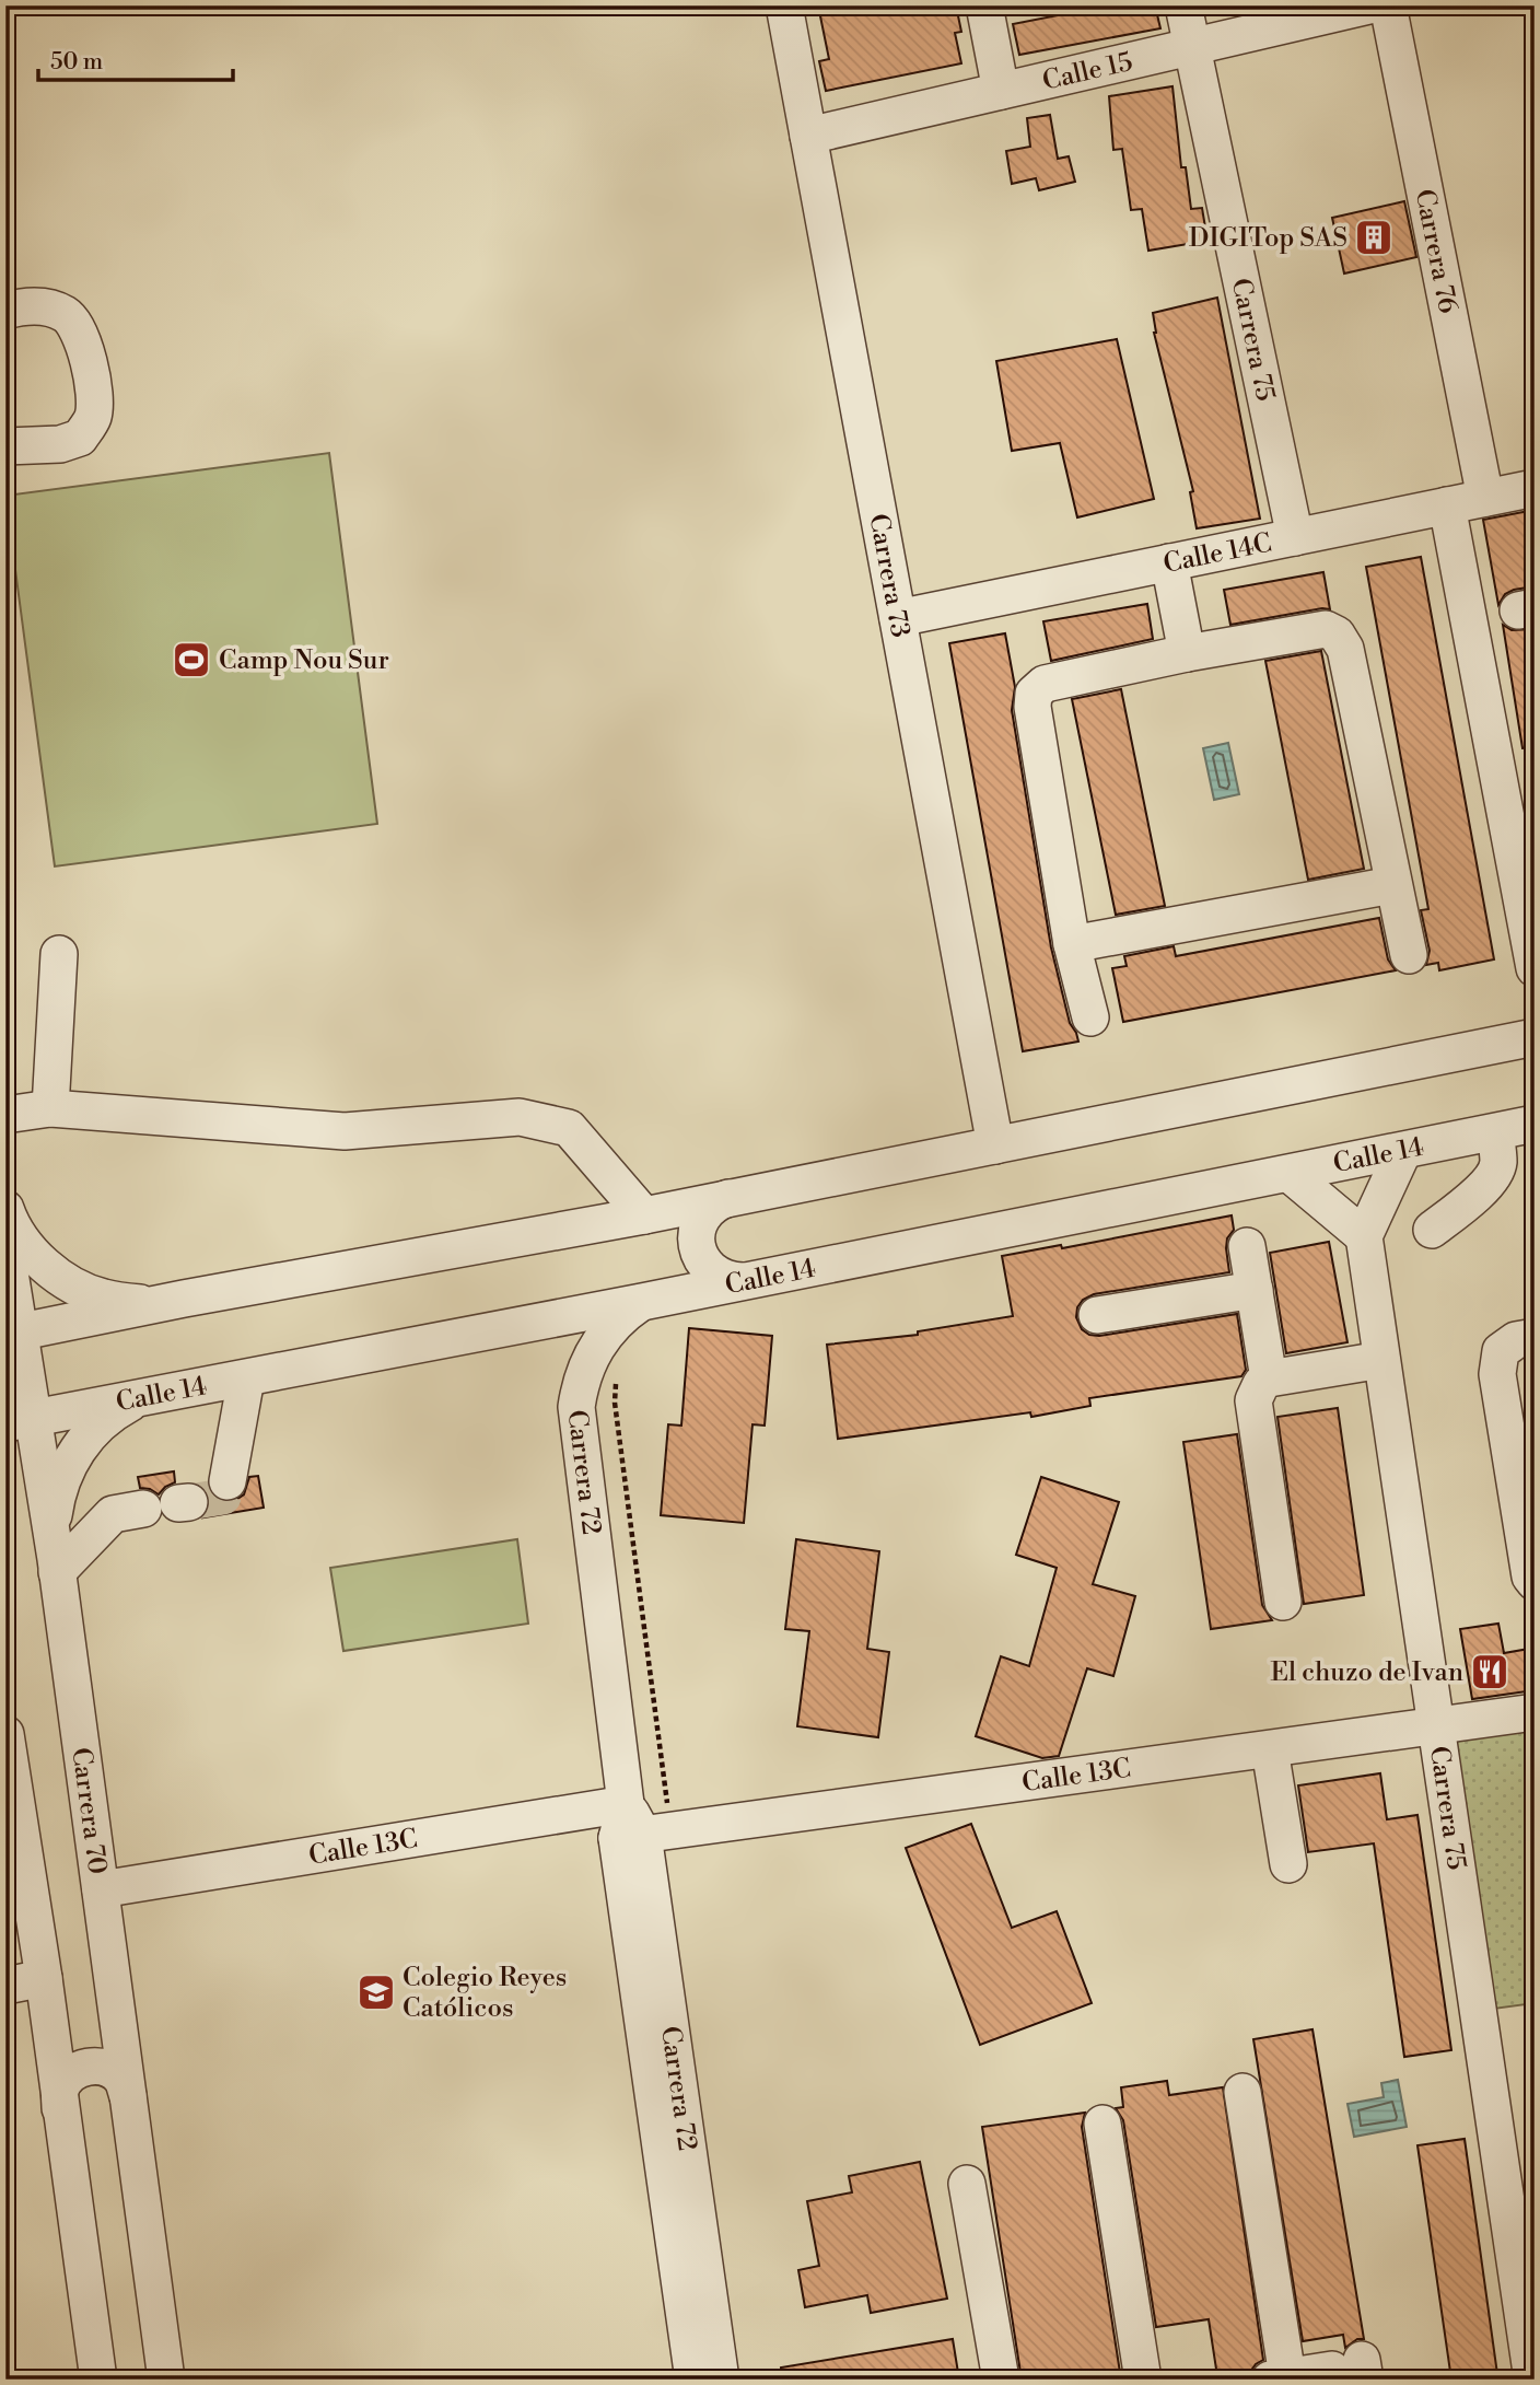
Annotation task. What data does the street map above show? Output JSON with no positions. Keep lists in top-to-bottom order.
{
  "streets": {
    "street": [
      "Calle 15",
      "Carrera 76",
      "Carrera 75",
      "Calle 14C",
      "Carrera 73",
      "Calle 14",
      "Carrera 72",
      "Calle 13C",
      "Carrera 70"
    ]
  },
  "crossings": [
    ["Calle 15", "Carrera 75"],
    ["Calle 15", "Carrera 73"],
    ["Carrera 76", "Calle 14C"],
    ["Carrera 75", "Calle 14C"],
    ["Carrera 75", "Calle 13C"],
    ["Calle 14C", "Carrera 73"],
    ["Calle 14", "Carrera 72"],
    ["Calle 14", "Carrera 70"],
    ["Carrera 72", "Calle 13C"],
    ["Calle 13C", "Carrera 70"]
  ],
  "places": {
    "building": ["DIGITop SAS"],
    "sports": ["Camp Nou Sur"],
    "restaurant": ["El chuzo de Ivan"],
    "school or university": ["Colegio Reyes Católicos"]
  },
  "scale_bar": "50 m"
}
